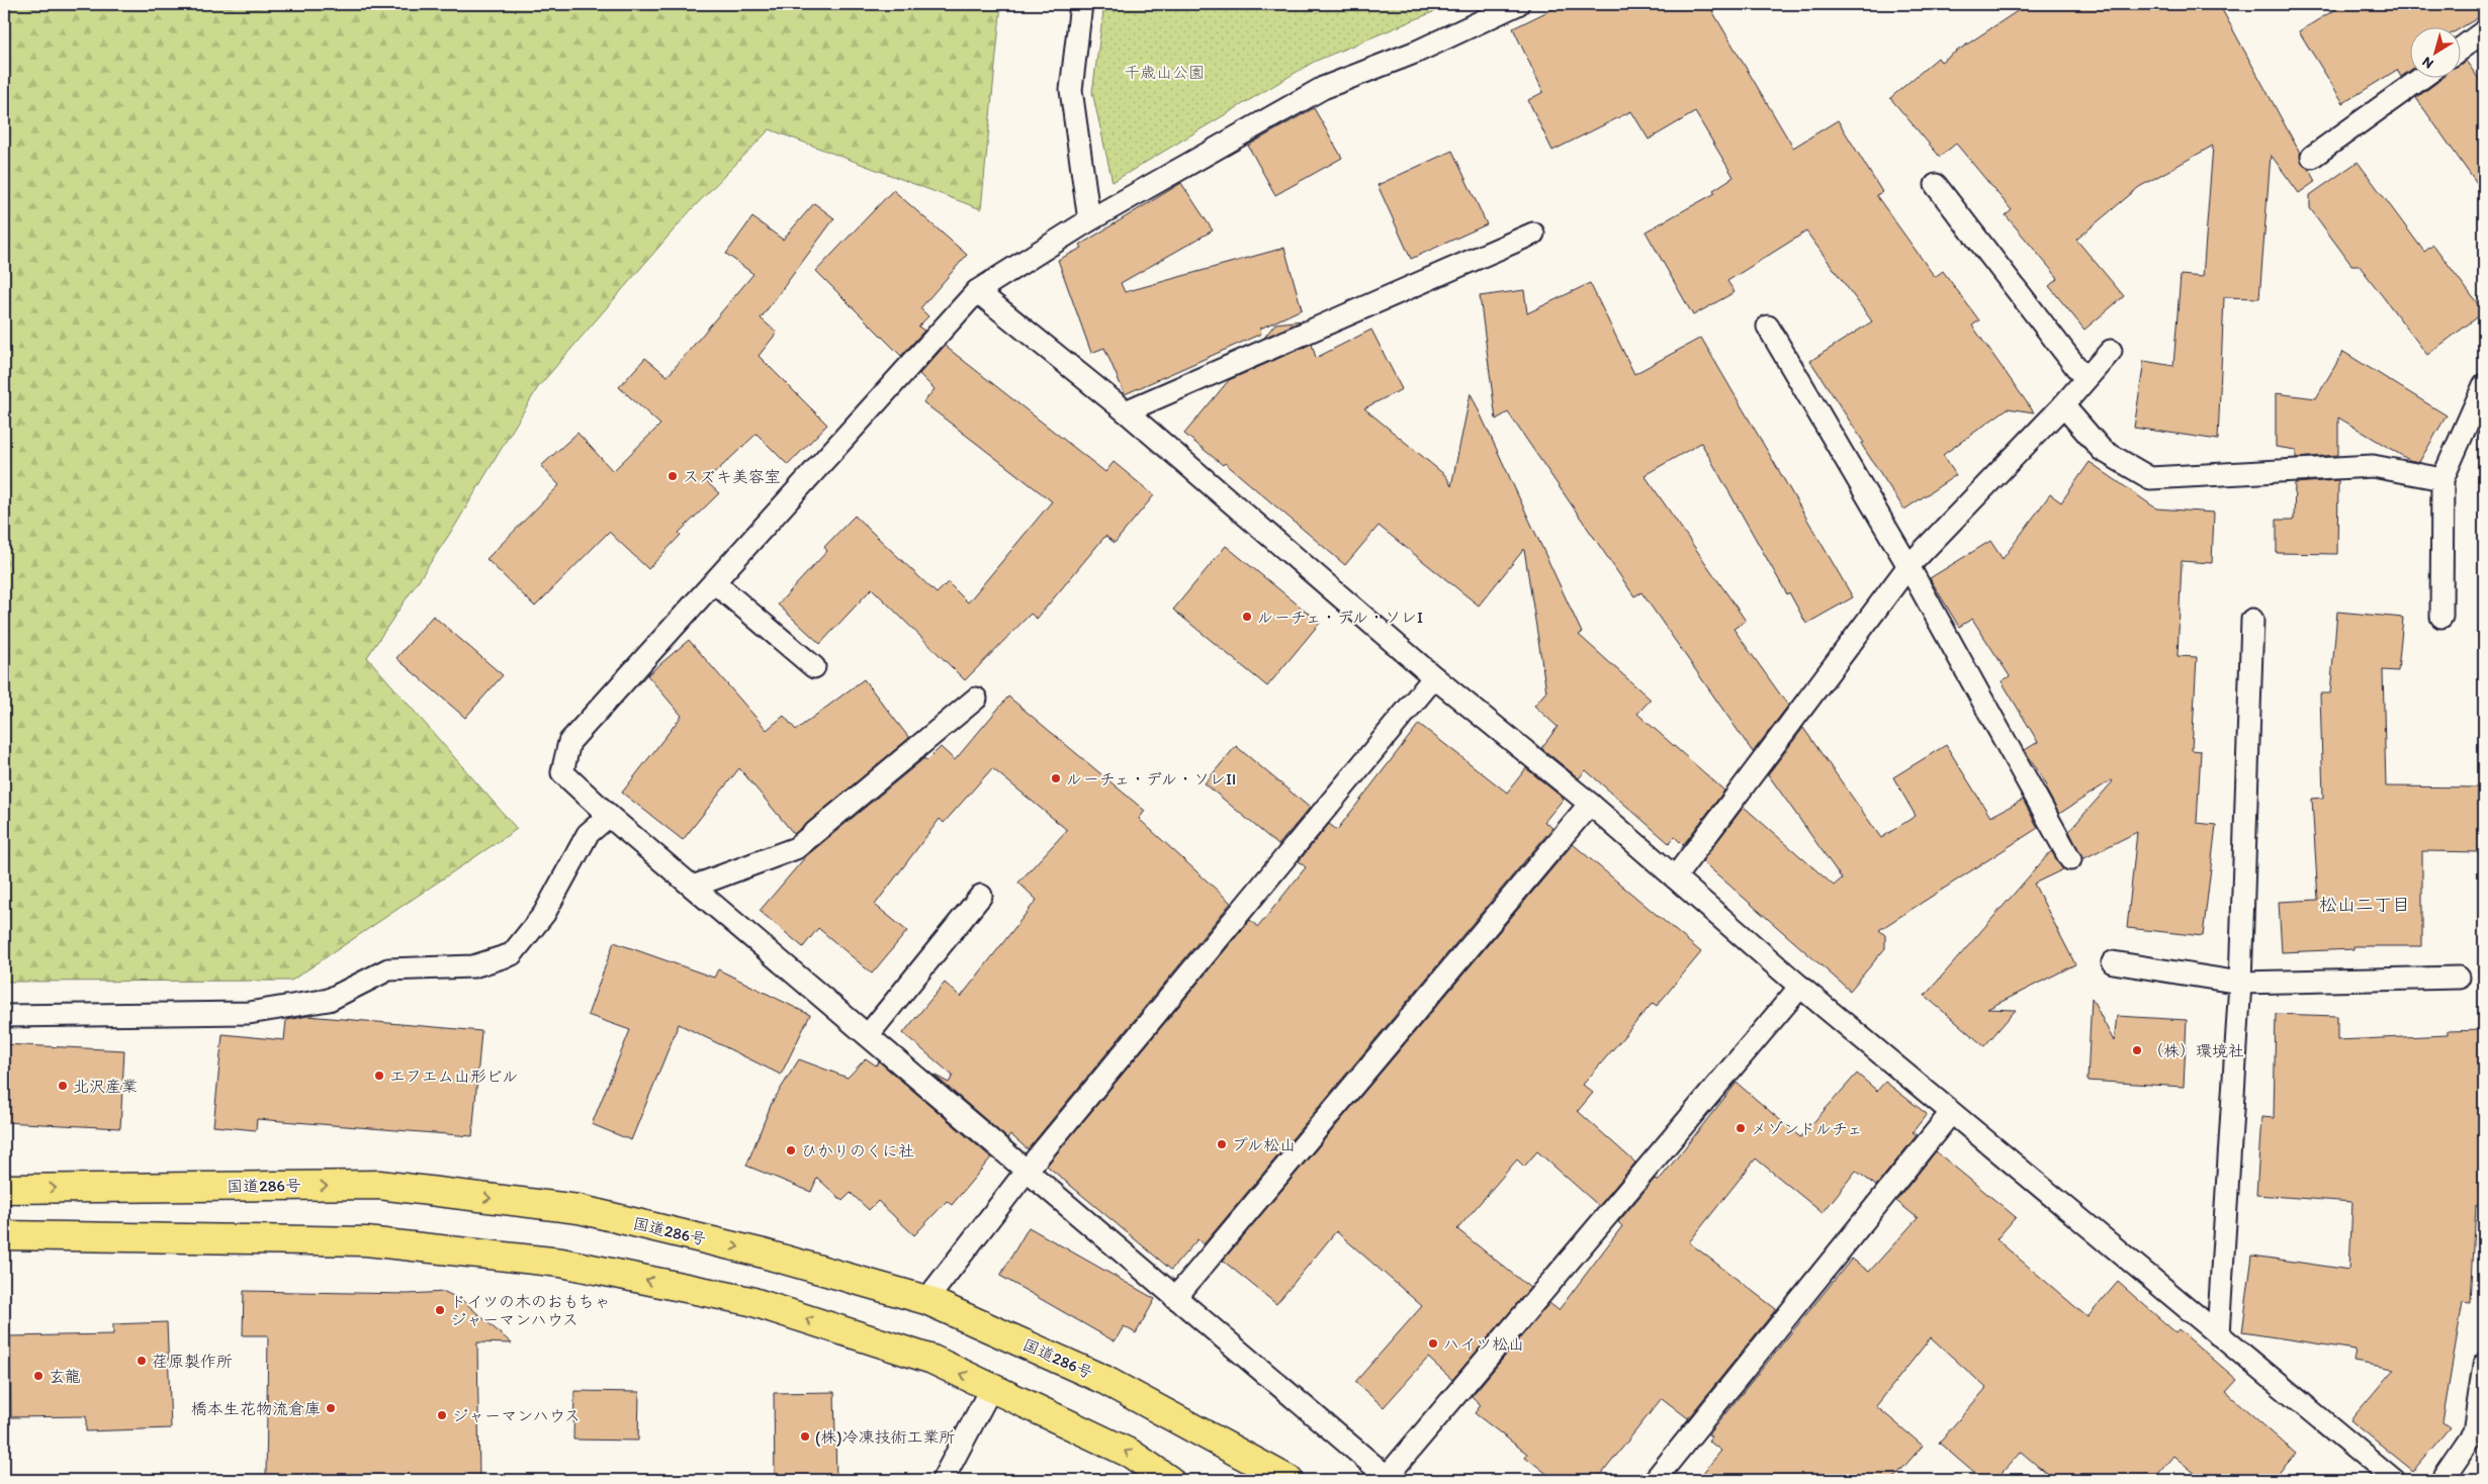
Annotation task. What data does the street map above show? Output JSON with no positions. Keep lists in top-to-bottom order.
{
  "streets": {
    "highway": ["国道286号"]
  },
  "districts": ["松山二丁目"],
  "parks": ["千歳山公園"],
  "places": [
    "スズキ美容室",
    "ルーチェ・デル・ソレI",
    "ルーチェ・デル・ソレII",
    "（株）環境社",
    "エフエム山形ビル",
    "北沢産業",
    "メゾンドルチェ",
    "プル松山",
    "ひかりのくに社",
    "ドイツの木のおもちゃ ジャーマンハウス",
    "ハイツ松山",
    "荏原製作所",
    "玄龍",
    "橋本生花物流倉庫",
    "ジャーマンハウス",
    "(株)冷凍技術工業所"
  ],
  "north": "bottom left"
}
